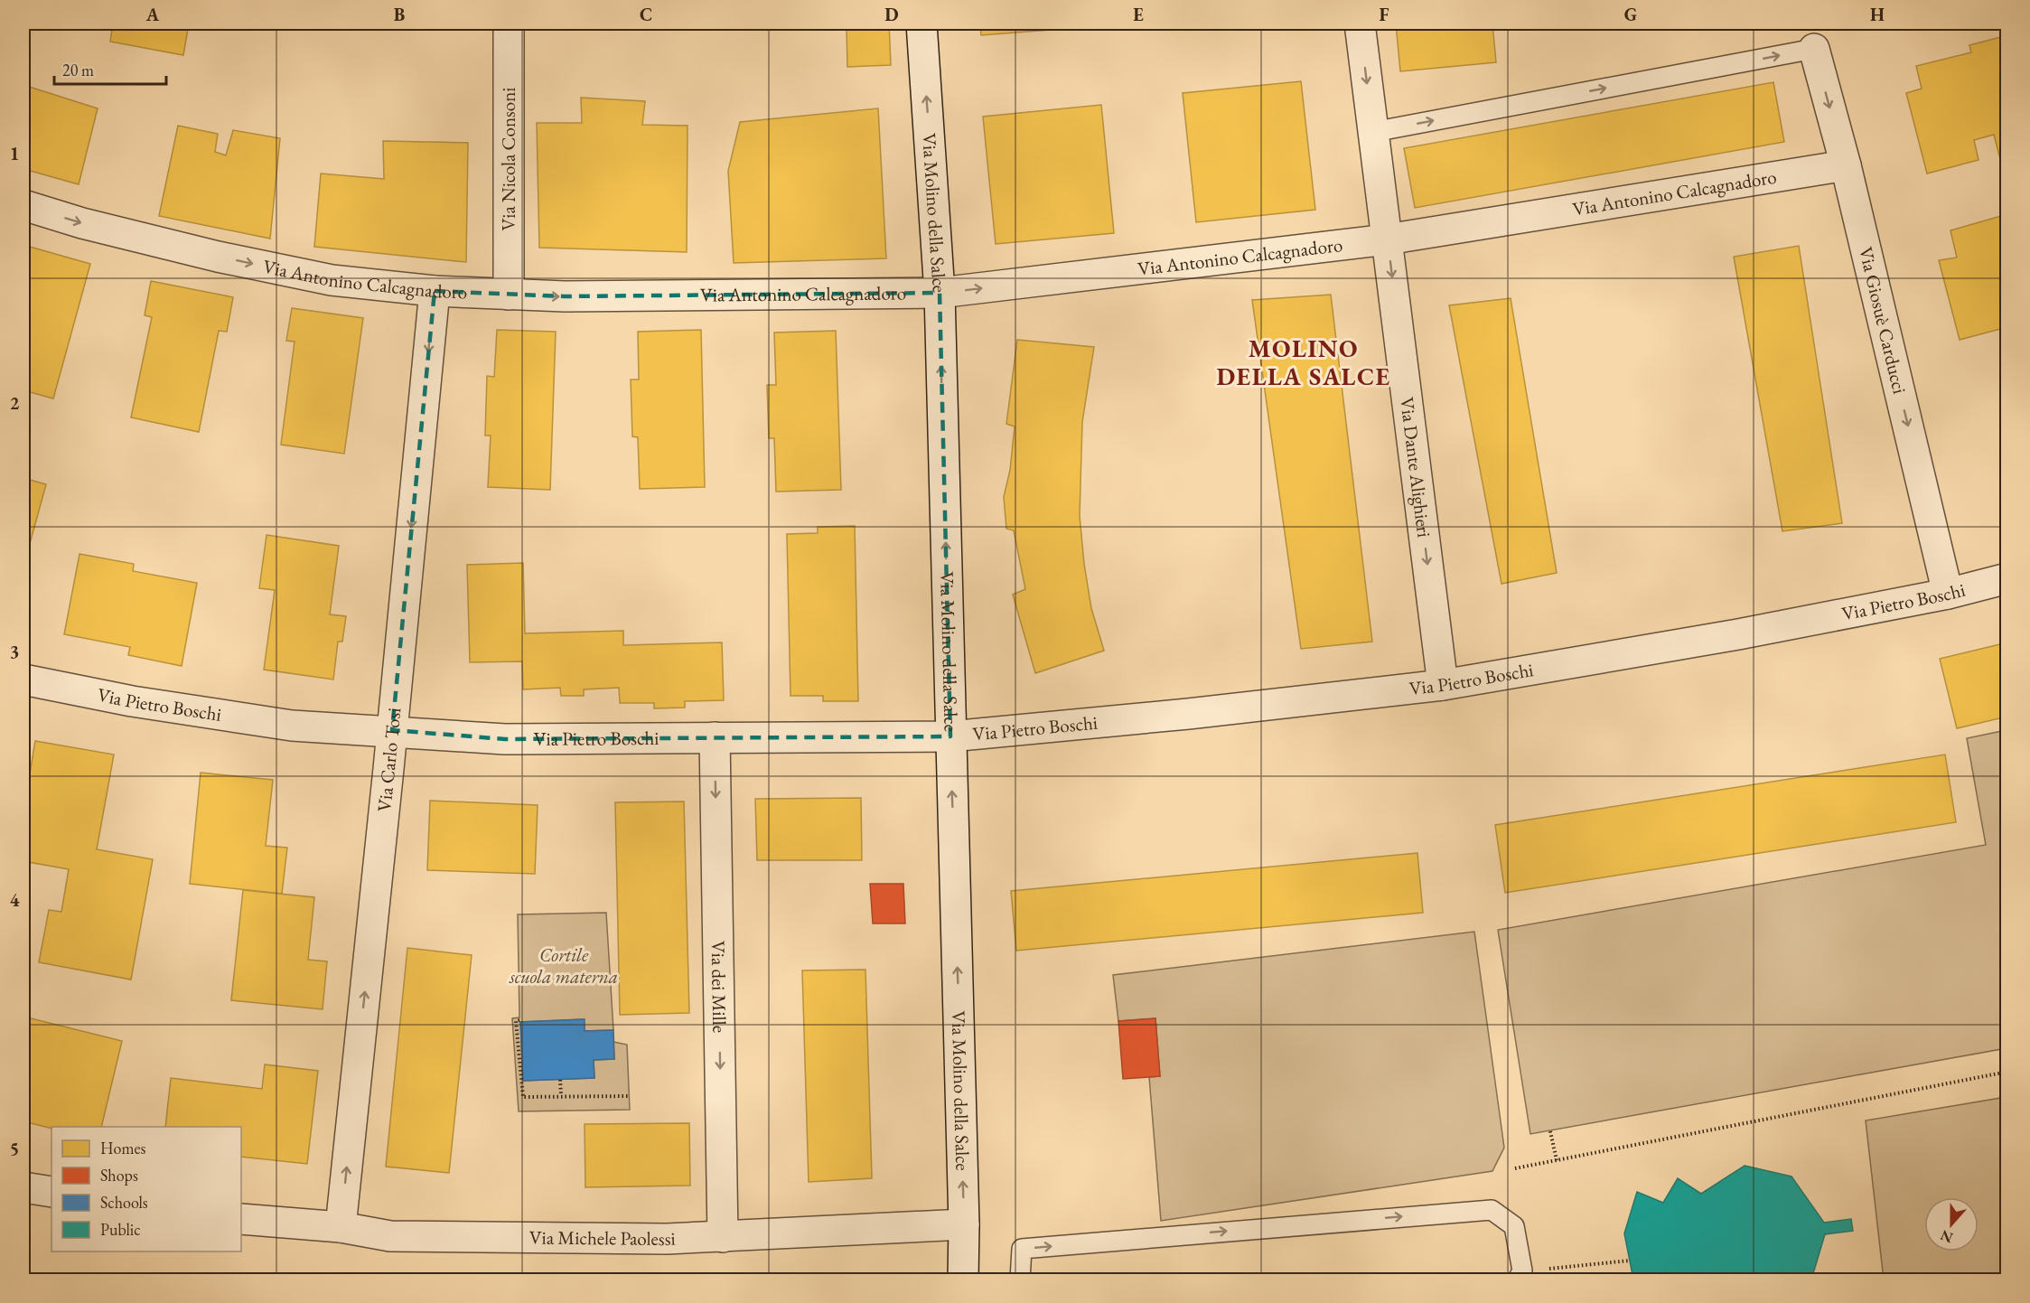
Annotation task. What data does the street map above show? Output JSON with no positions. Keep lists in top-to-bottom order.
{
  "streets": {
    "street": [
      "Via Nicola Consoni",
      "Via Antonino Calcagnadoro",
      "Via Molino della Salce",
      "Via Giosuè Carducci",
      "Via Dante Alighieri",
      "Via Pietro Boschi",
      "Via Carlo Tosi",
      "Via dei Mille",
      "Via Michele Paolessi"
    ]
  },
  "crossings": [
    ["Via Nicola Consoni", "Via Antonino Calcagnadoro"],
    ["Via Antonino Calcagnadoro", "Via Molino della Salce"],
    ["Via Antonino Calcagnadoro", "Via Giosuè Carducci"],
    ["Via Antonino Calcagnadoro", "Via Dante Alighieri"],
    ["Via Antonino Calcagnadoro", "Via Carlo Tosi"],
    ["Via Molino della Salce", "Via Pietro Boschi"],
    ["Via Molino della Salce", "Via Michele Paolessi"],
    ["Via Giosuè Carducci", "Via Pietro Boschi"],
    ["Via Dante Alighieri", "Via Pietro Boschi"],
    ["Via Pietro Boschi", "Via Carlo Tosi"],
    ["Via Pietro Boschi", "Via dei Mille"],
    ["Via Carlo Tosi", "Via Michele Paolessi"],
    ["Via dei Mille", "Via Michele Paolessi"]
  ],
  "one_way": [
    "Via Antonino Calcagnadoro",
    "Via Molino della Salce",
    "Via Giosuè Carducci",
    "Via Dante Alighieri",
    "Via dei Mille"
  ],
  "districts": ["MOLINO DELLA SALCE"],
  "parks": ["Cortile scuola materna"],
  "legend": [
    "Homes",
    "Shops",
    "Schools",
    "Public"
  ],
  "scale_bar": "20 m",
  "north": "bottom",
  "grid": {
    "columns": [
      "A",
      "B",
      "C",
      "D",
      "E",
      "F",
      "G",
      "H"
    ],
    "rows": [
      "1",
      "2",
      "3",
      "4",
      "5"
    ]
  }
}
